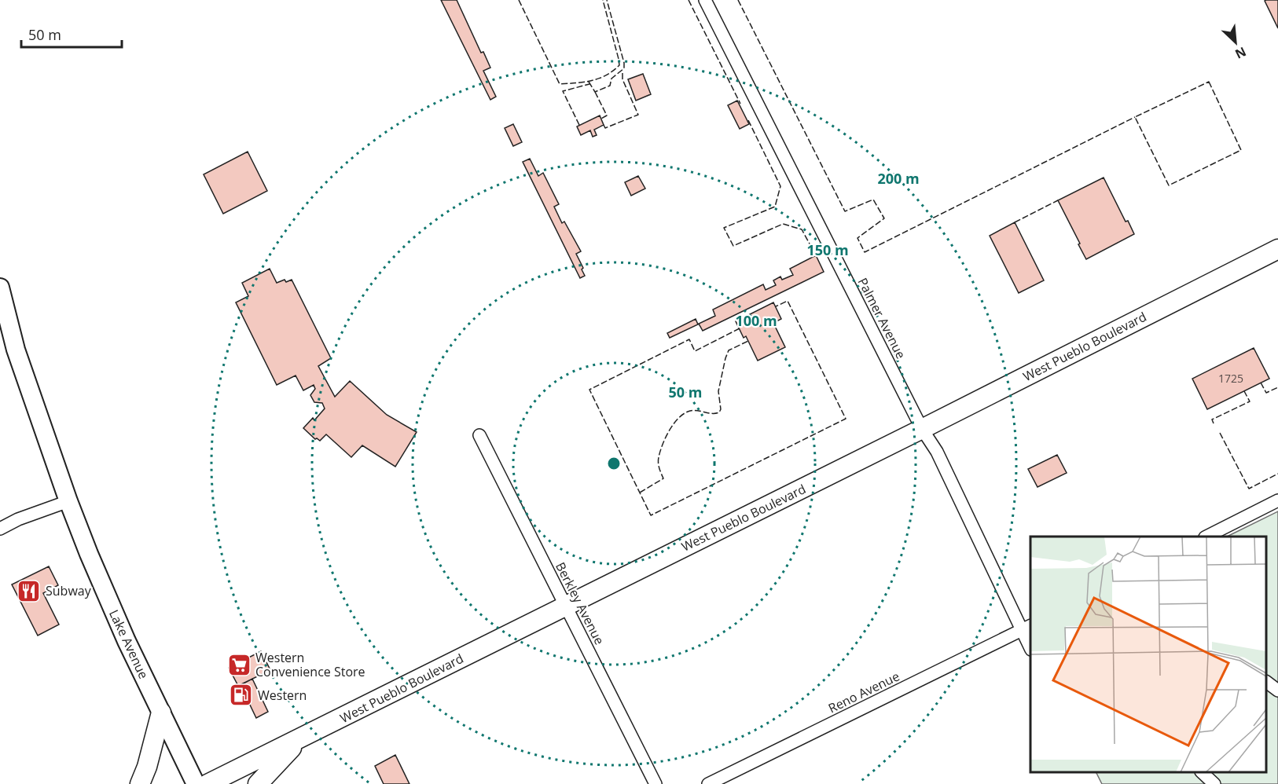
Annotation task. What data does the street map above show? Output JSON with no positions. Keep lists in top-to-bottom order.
{
  "streets": {
    "main road": ["West Pueblo Boulevard"],
    "street": [
      "Palmer Avenue",
      "Berkley Avenue",
      "Lake Avenue",
      "Reno Avenue"
    ]
  },
  "crossings": [
    ["Palmer Avenue", "West Pueblo Boulevard"],
    ["Palmer Avenue", "Reno Avenue"],
    ["West Pueblo Boulevard", "Berkley Avenue"]
  ],
  "places": {
    "restaurant": ["Subway"],
    "supermarket": ["Western Convenience Store"],
    "fuel station": ["Western"]
  },
  "house_numbers": ["1725"],
  "scale_bar": "50 m",
  "north": "bottom right",
  "rings": [
    "200 m",
    "150 m",
    "100 m",
    "50 m"
  ]
}
